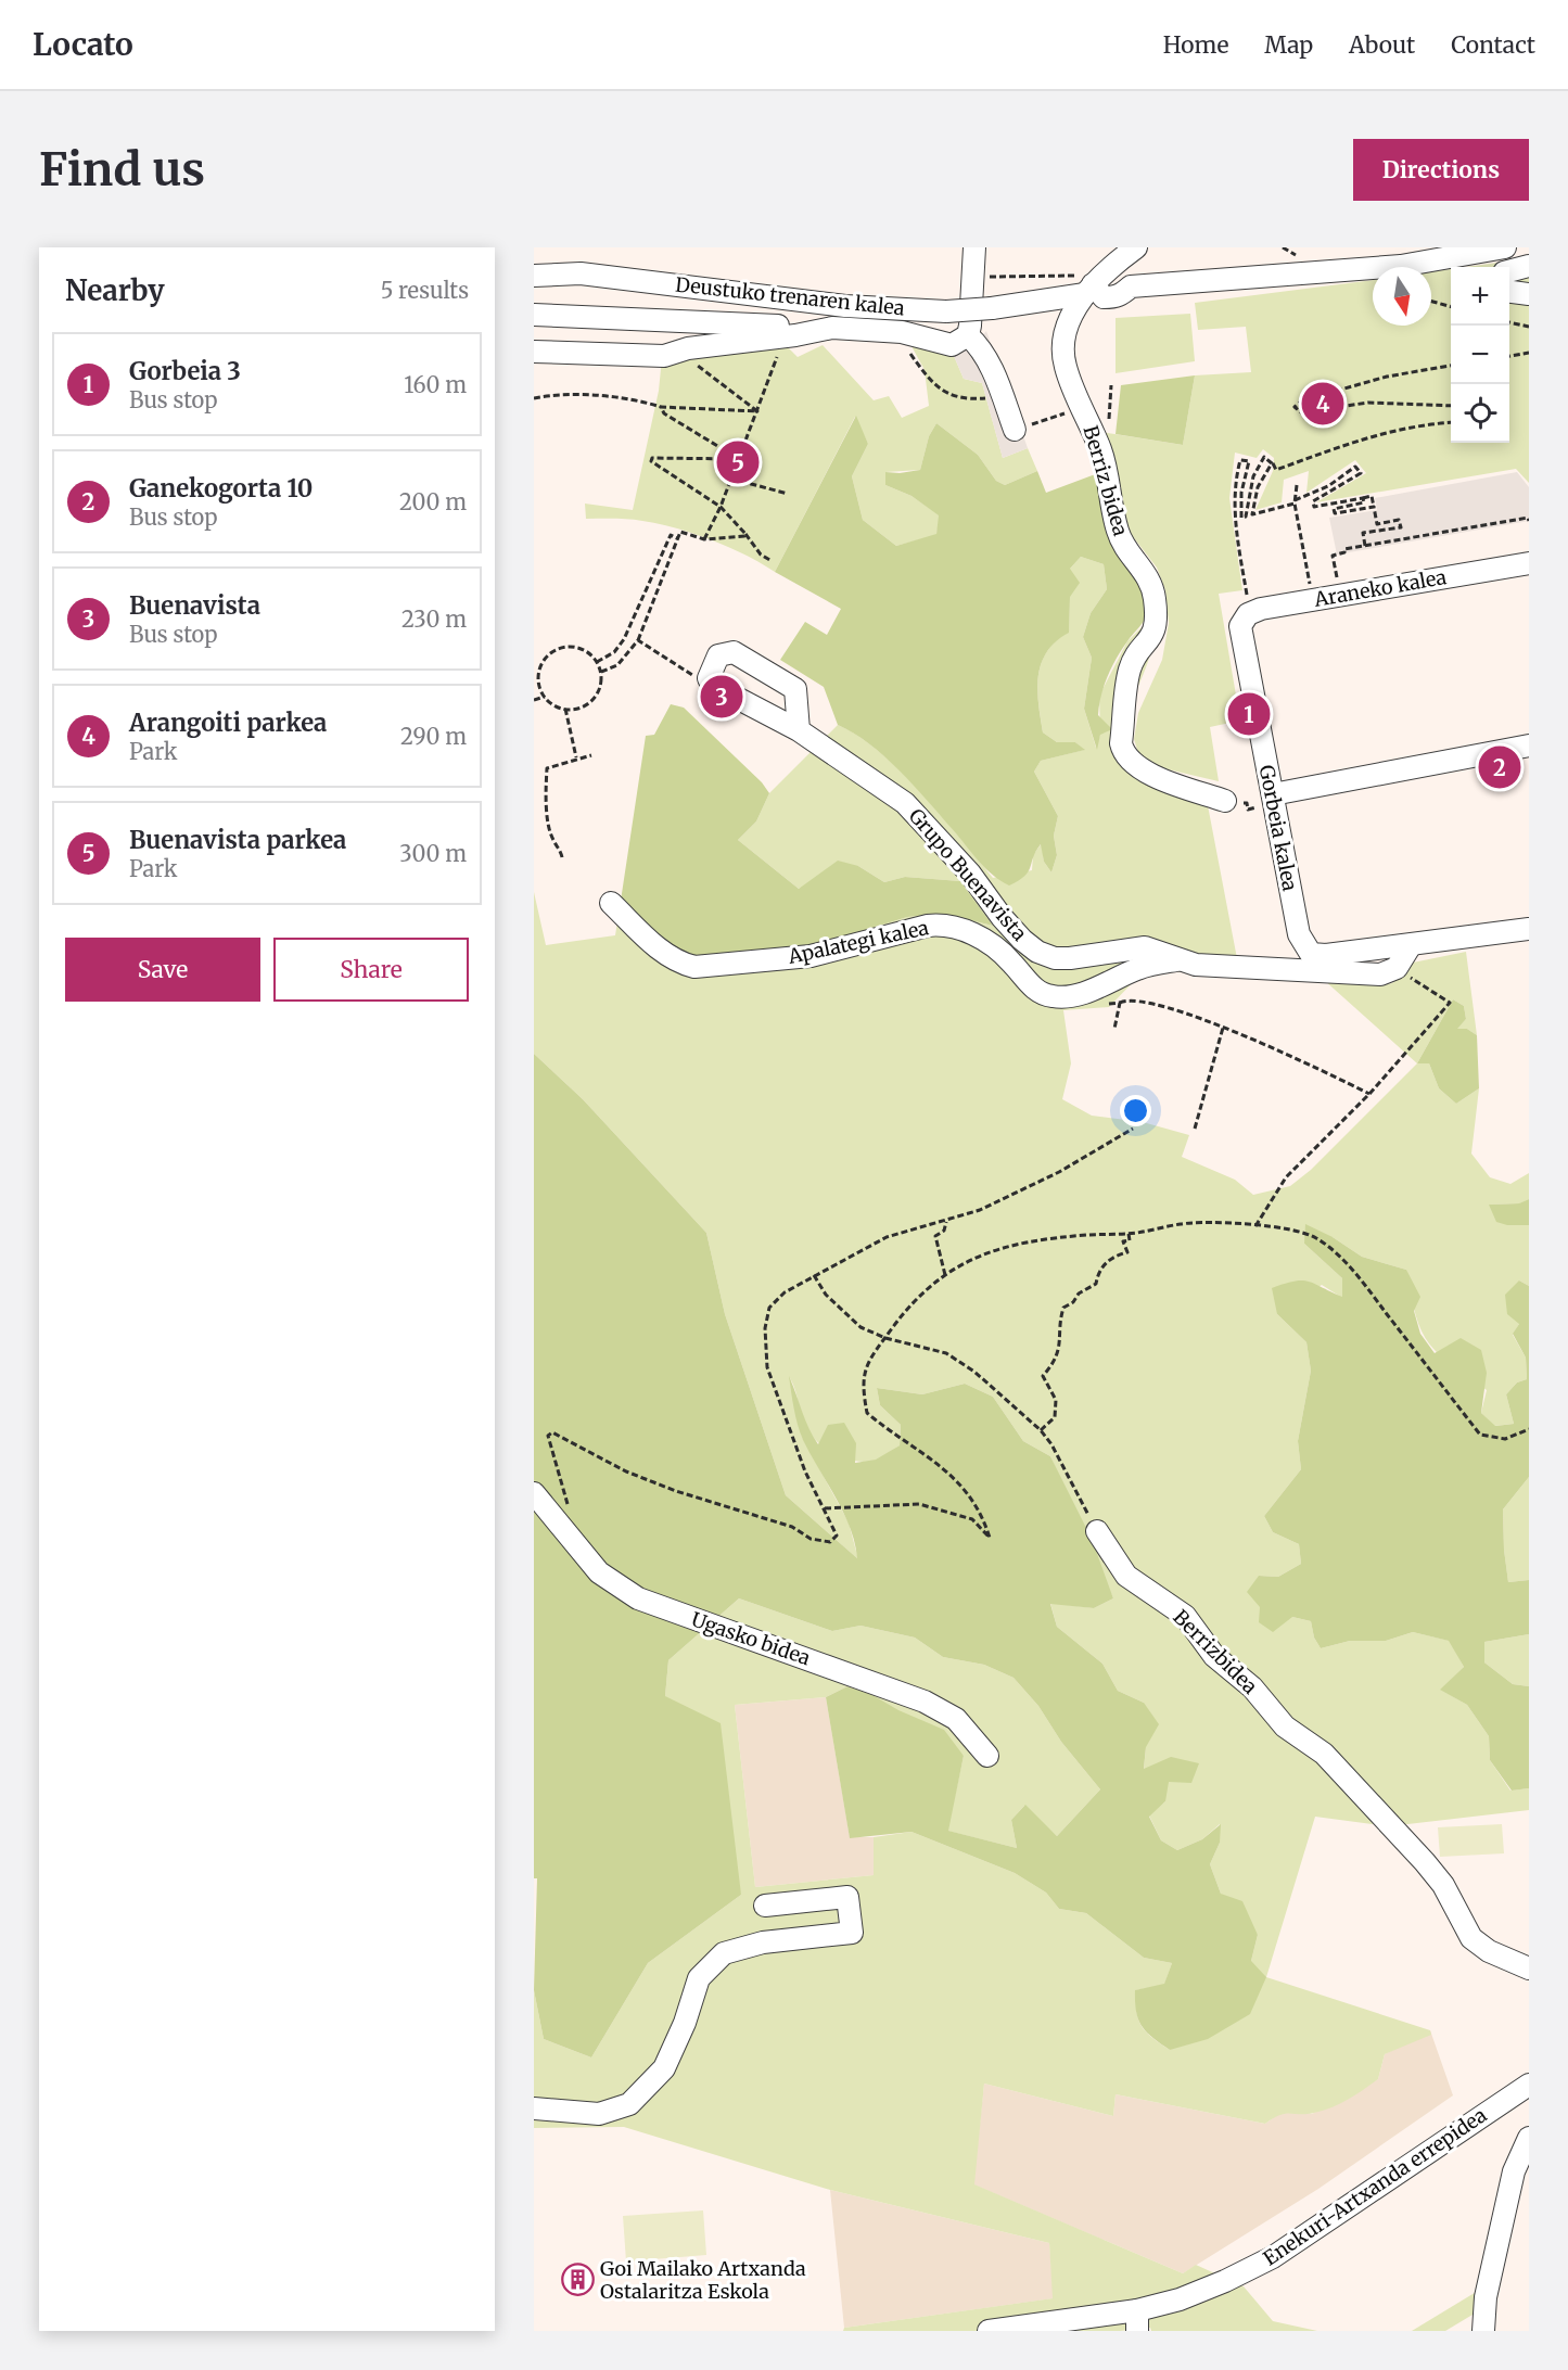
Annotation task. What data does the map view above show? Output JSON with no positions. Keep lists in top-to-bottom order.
{
  "streets": {
    "street": [
      "Deustuko trenaren kalea",
      "Berriz bidea",
      "Araneko kalea",
      "Gorbeia kalea",
      "Grupo Buenavista",
      "Apalategi kalea",
      "Ugasko bidea",
      "Berrizbidea",
      "Enekuri-Artxanda errepidea"
    ]
  },
  "crossings": [
    ["Deustuko trenaren kalea", "Berriz bidea"],
    ["Araneko kalea", "Gorbeia kalea"],
    ["Grupo Buenavista", "Apalategi kalea"]
  ],
  "places": {
    "building": ["Goi Mailako Artxanda Ostalaritza Eskola"]
  },
  "north": "bottom",
  "page": {
    "header": "Locato",
    "nav": [
      "Home",
      "Map",
      "About",
      "Contact"
    ],
    "buttons": [
      "Directions",
      ["Save", "Share"]
    ],
    "title": "Find us",
    "heading": ["Nearby", "5 results"],
    "map_buttons": ["+", "−"],
    "list": [
      {
        "mark": "1",
        "name": "Gorbeia 3",
        "note": "Bus stop",
        "value": "160 m"
      },
      {
        "mark": "2",
        "name": "Ganekogorta 10",
        "note": "Bus stop",
        "value": "200 m"
      },
      {
        "mark": "3",
        "name": "Buenavista",
        "note": "Bus stop",
        "value": "230 m"
      },
      {
        "mark": "4",
        "name": "Arangoiti parkea",
        "note": "Park",
        "value": "290 m"
      },
      {
        "mark": "5",
        "name": "Buenavista parkea",
        "note": "Park",
        "value": "300 m"
      }
    ],
    "pins": [
      "4",
      "5",
      "3",
      "1",
      "2"
    ]
  }
}
